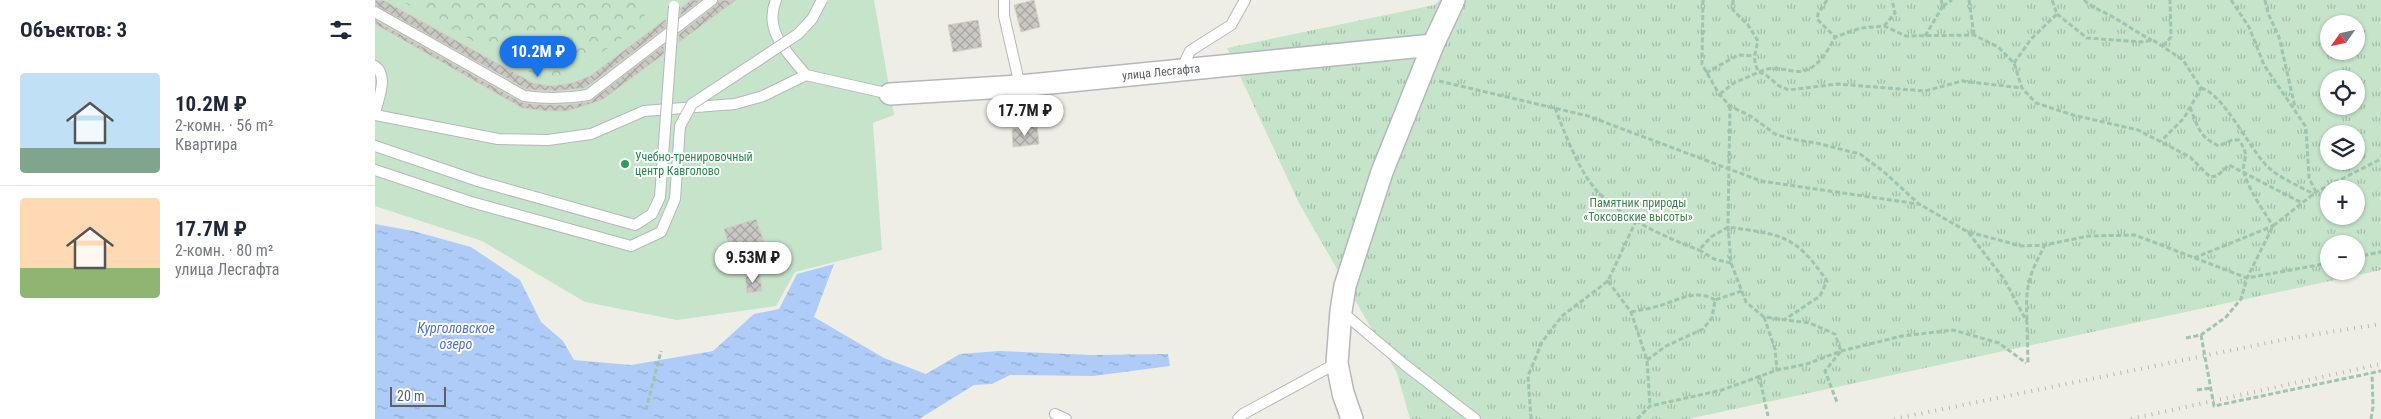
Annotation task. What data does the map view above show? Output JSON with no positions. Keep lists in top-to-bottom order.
{
  "streets": {
    "street": ["улица Лесгафта"]
  },
  "water": ["Курголовское озеро"],
  "parks": ["Памятник природы «Токсовские высоты»"],
  "places": ["Учебно-тренировочный центр Кавголово"],
  "scale_bar": "20 m",
  "north": "bottom left",
  "page": {
    "heading": "Объектов: 3",
    "map_buttons": ["+", "−"],
    "price": ["10.2M ₽", "17.7M ₽", "9.53M ₽"],
    "list": [
      {
        "name": "10.2M ₽",
        "note": "2-комн. · 56 m² · Квартира"
      },
      {
        "name": "17.7M ₽",
        "note": "2-комн. · 80 m² · улица Лесгафта"
      }
    ],
    "scale": "20 m"
  }
}
